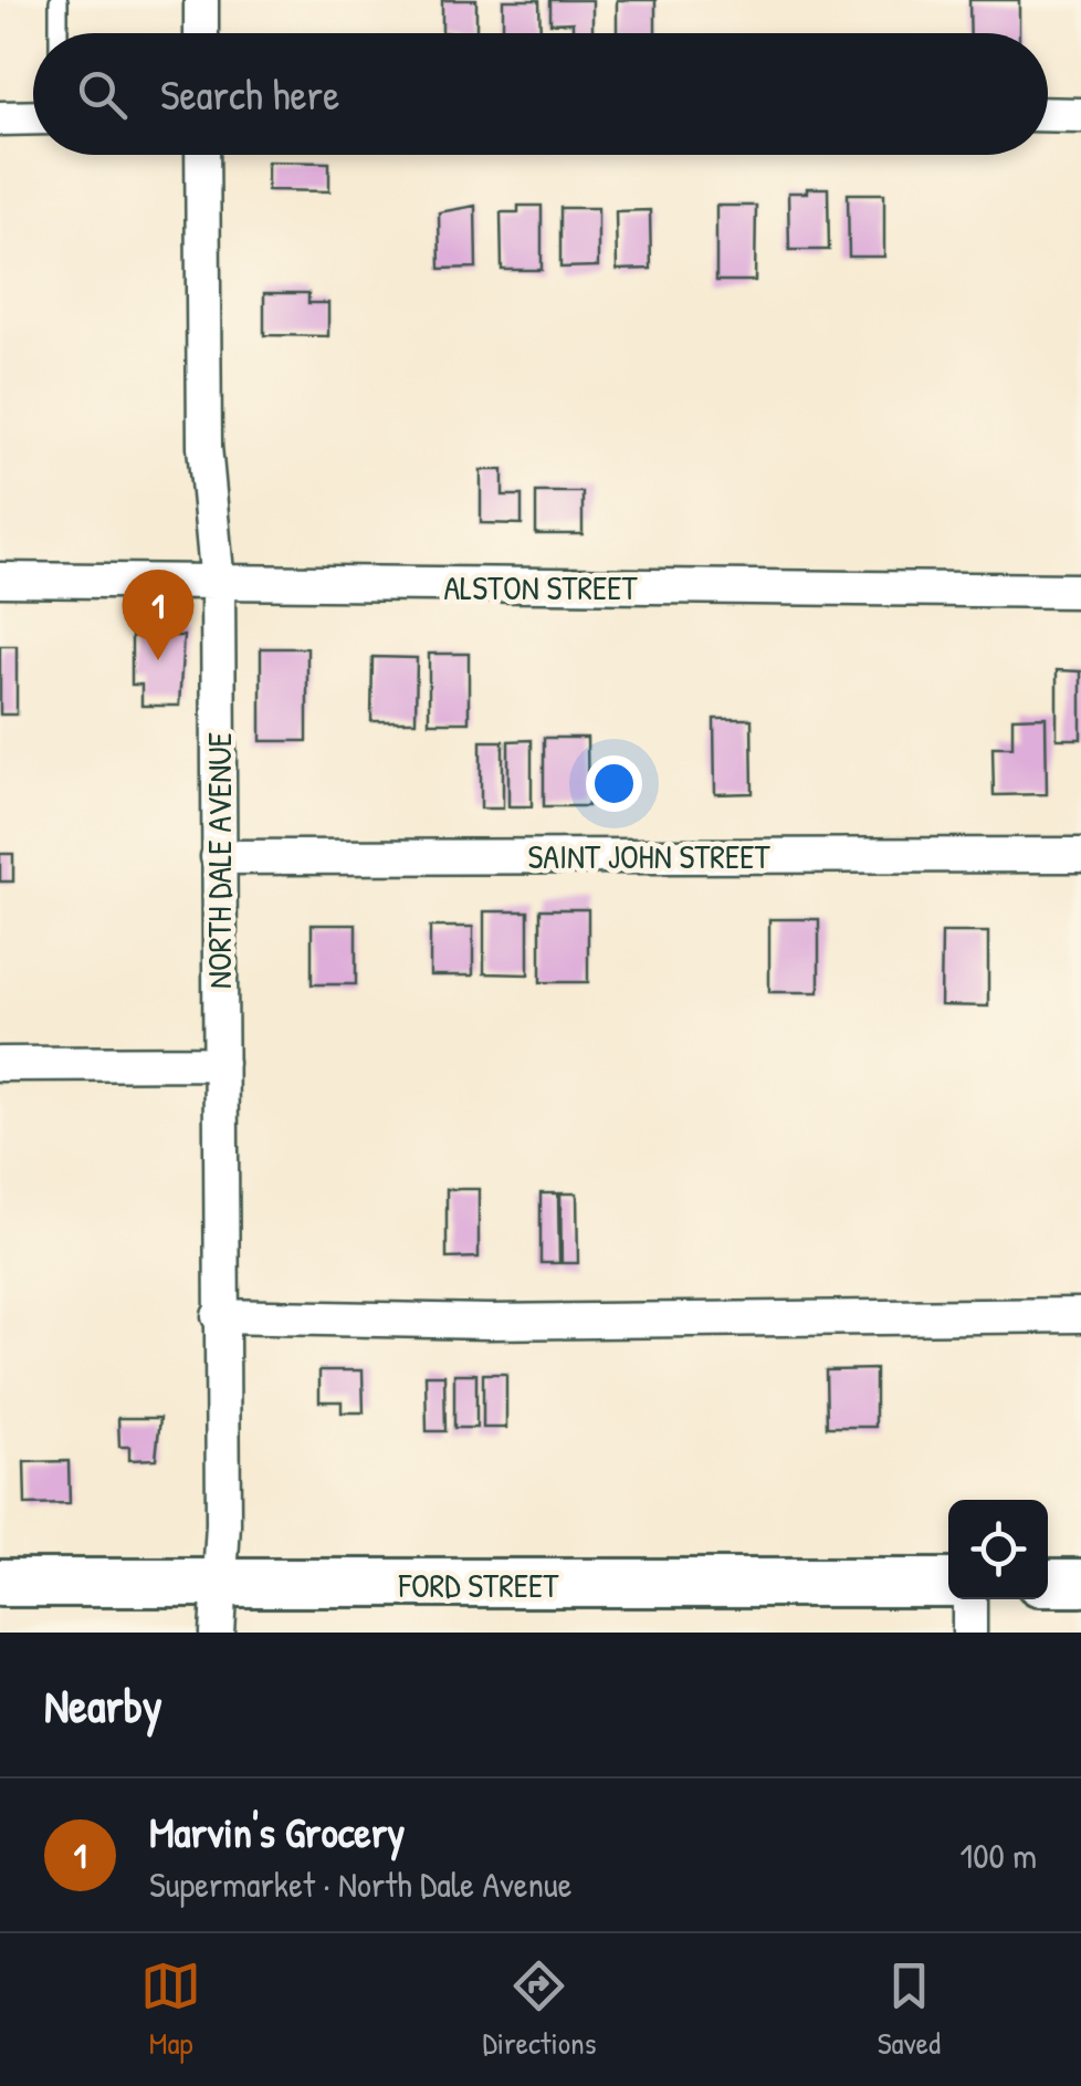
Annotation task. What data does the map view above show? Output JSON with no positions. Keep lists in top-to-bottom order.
{
  "streets": {
    "main road": ["FORD STREET"],
    "street": ["ALSTON STREET", "SAINT JOHN STREET", "NORTH DALE AVENUE"]
  },
  "crossings": [
    ["ALSTON STREET", "NORTH DALE AVENUE"],
    ["SAINT JOHN STREET", "NORTH DALE AVENUE"],
    ["NORTH DALE AVENUE", "FORD STREET"]
  ],
  "page": {
    "search": "Search here",
    "pins": "1",
    "heading": "Nearby",
    "list": [
      {
        "mark": "1",
        "name": "Marvin's Grocery",
        "note": "Supermarket · North Dale Avenue",
        "value": "100 m"
      }
    ],
    "nav": ["Map", "Directions", "Saved"]
  }
}
